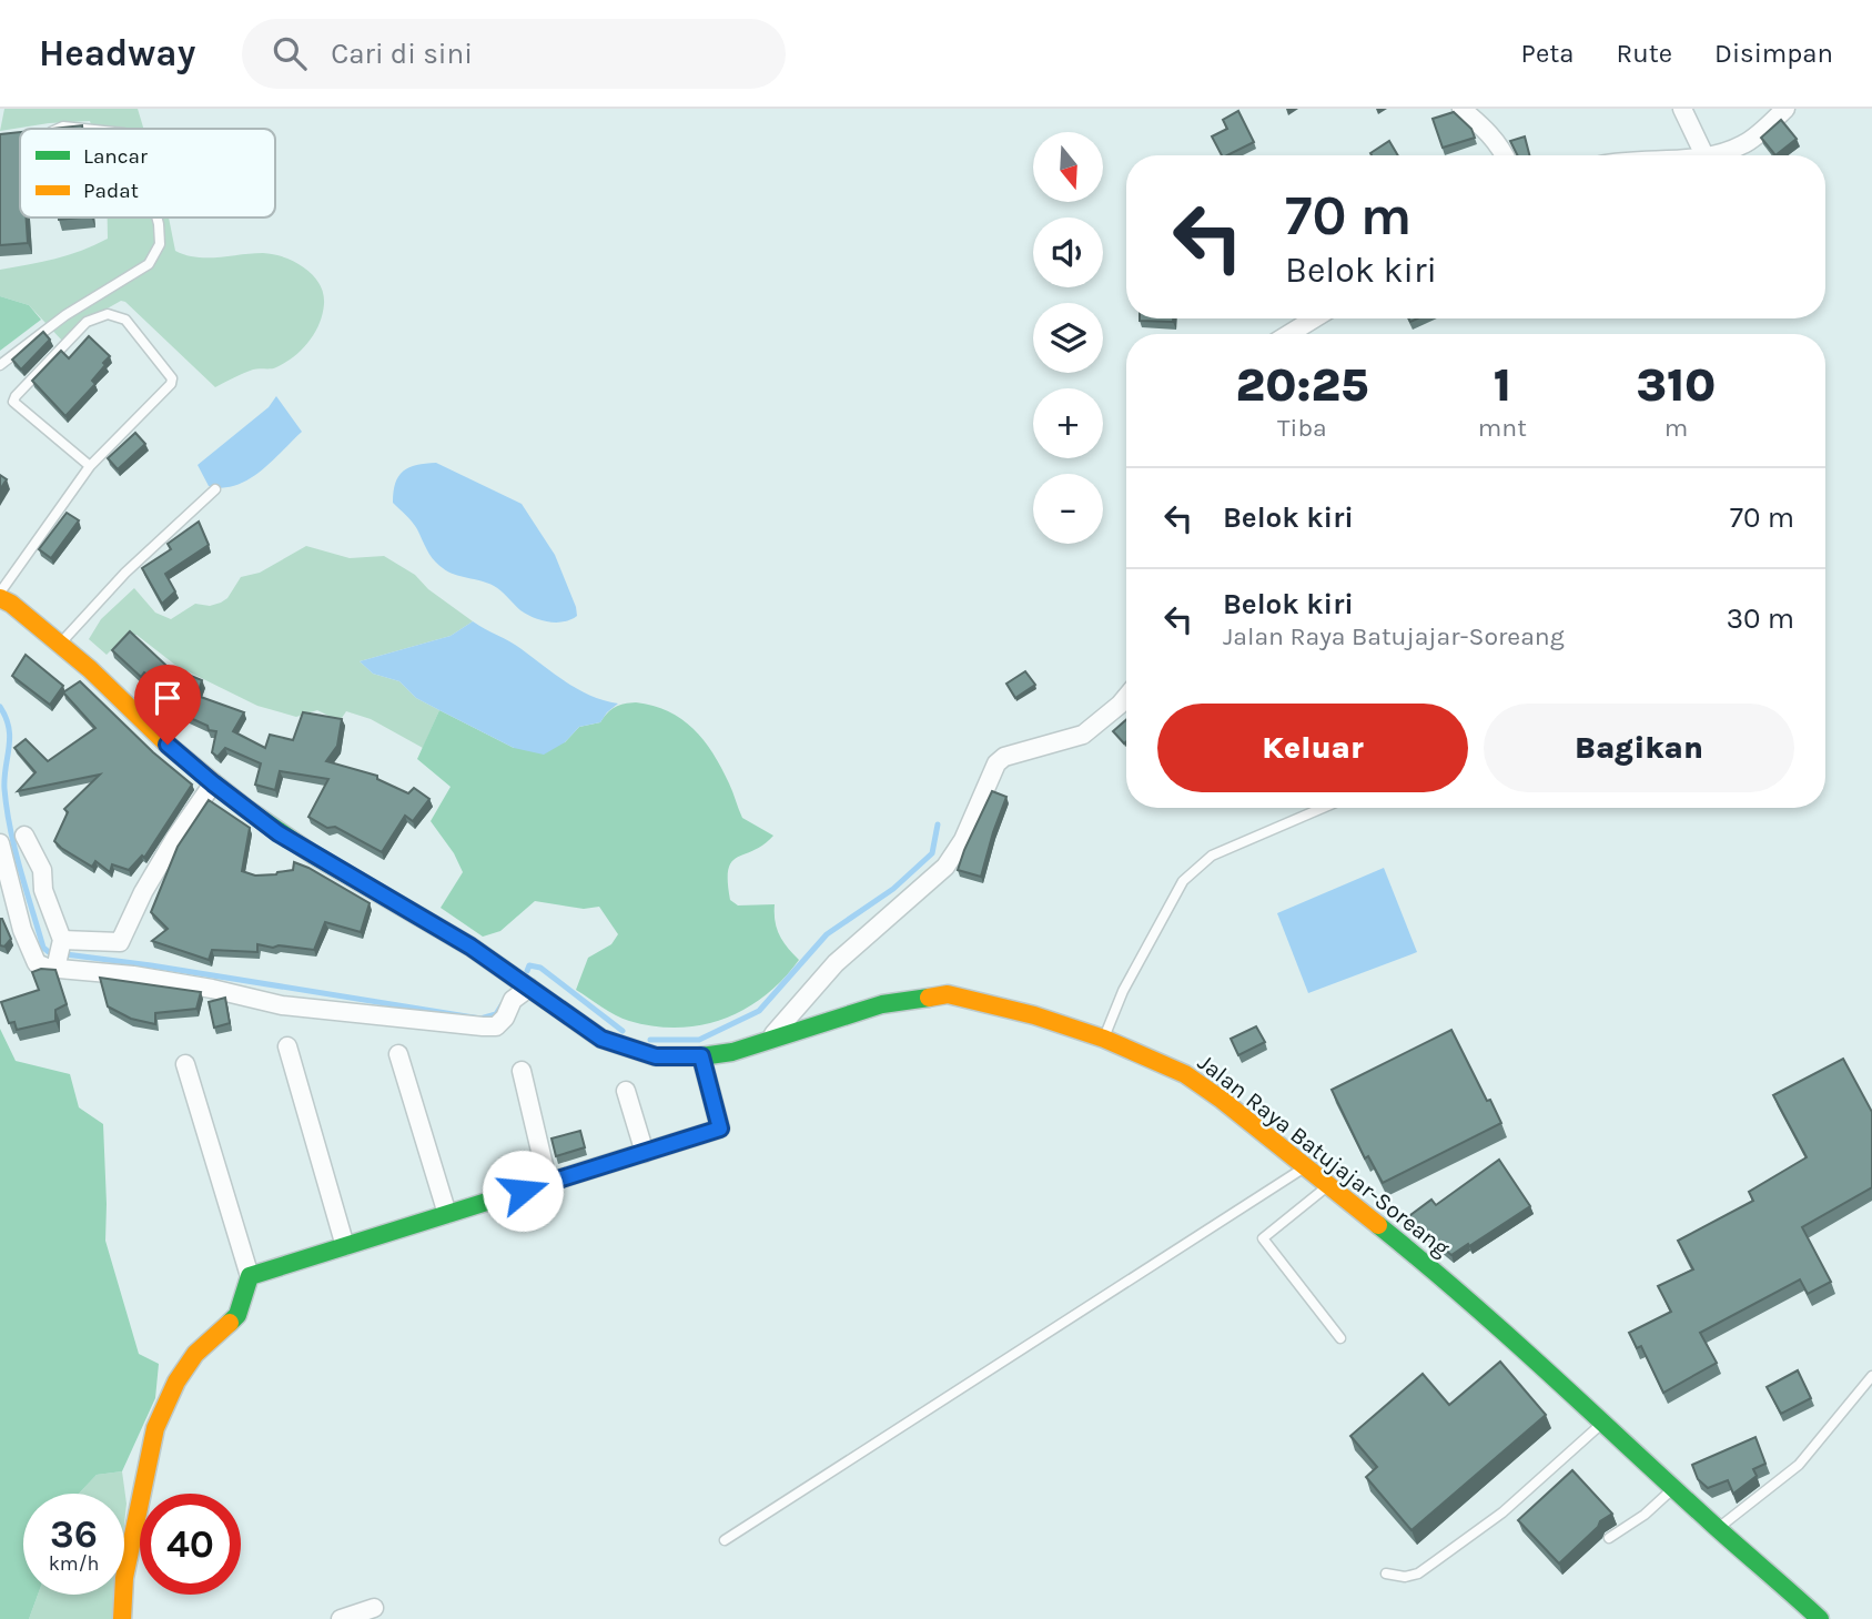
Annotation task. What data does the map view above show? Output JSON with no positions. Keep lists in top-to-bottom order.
{
  "streets": {
    "main road": ["Jalan Raya Batujajar-Soreang"]
  },
  "legend": ["Lancar", "Padat"],
  "north": "bottom",
  "page": {
    "header": "Headway",
    "search": "Cari di sini",
    "nav": ["Peta", "Rute", "Disimpan"],
    "map_buttons": ["+", "−"],
    "turn": ["70 m", "Belok kiri"],
    "eta": [
      "20:25",
      "Tiba",
      "1",
      "mnt",
      "310",
      "m"
    ],
    "list": [
      {
        "name": "Belok kiri",
        "value": "70 m"
      },
      {
        "name": "Belok kiri",
        "note": "Jalan Raya Batujajar-Soreang",
        "value": "30 m"
      }
    ],
    "buttons": ["Keluar", "Bagikan"],
    "speed": "36 km/h",
    "limit": "40"
  }
}
